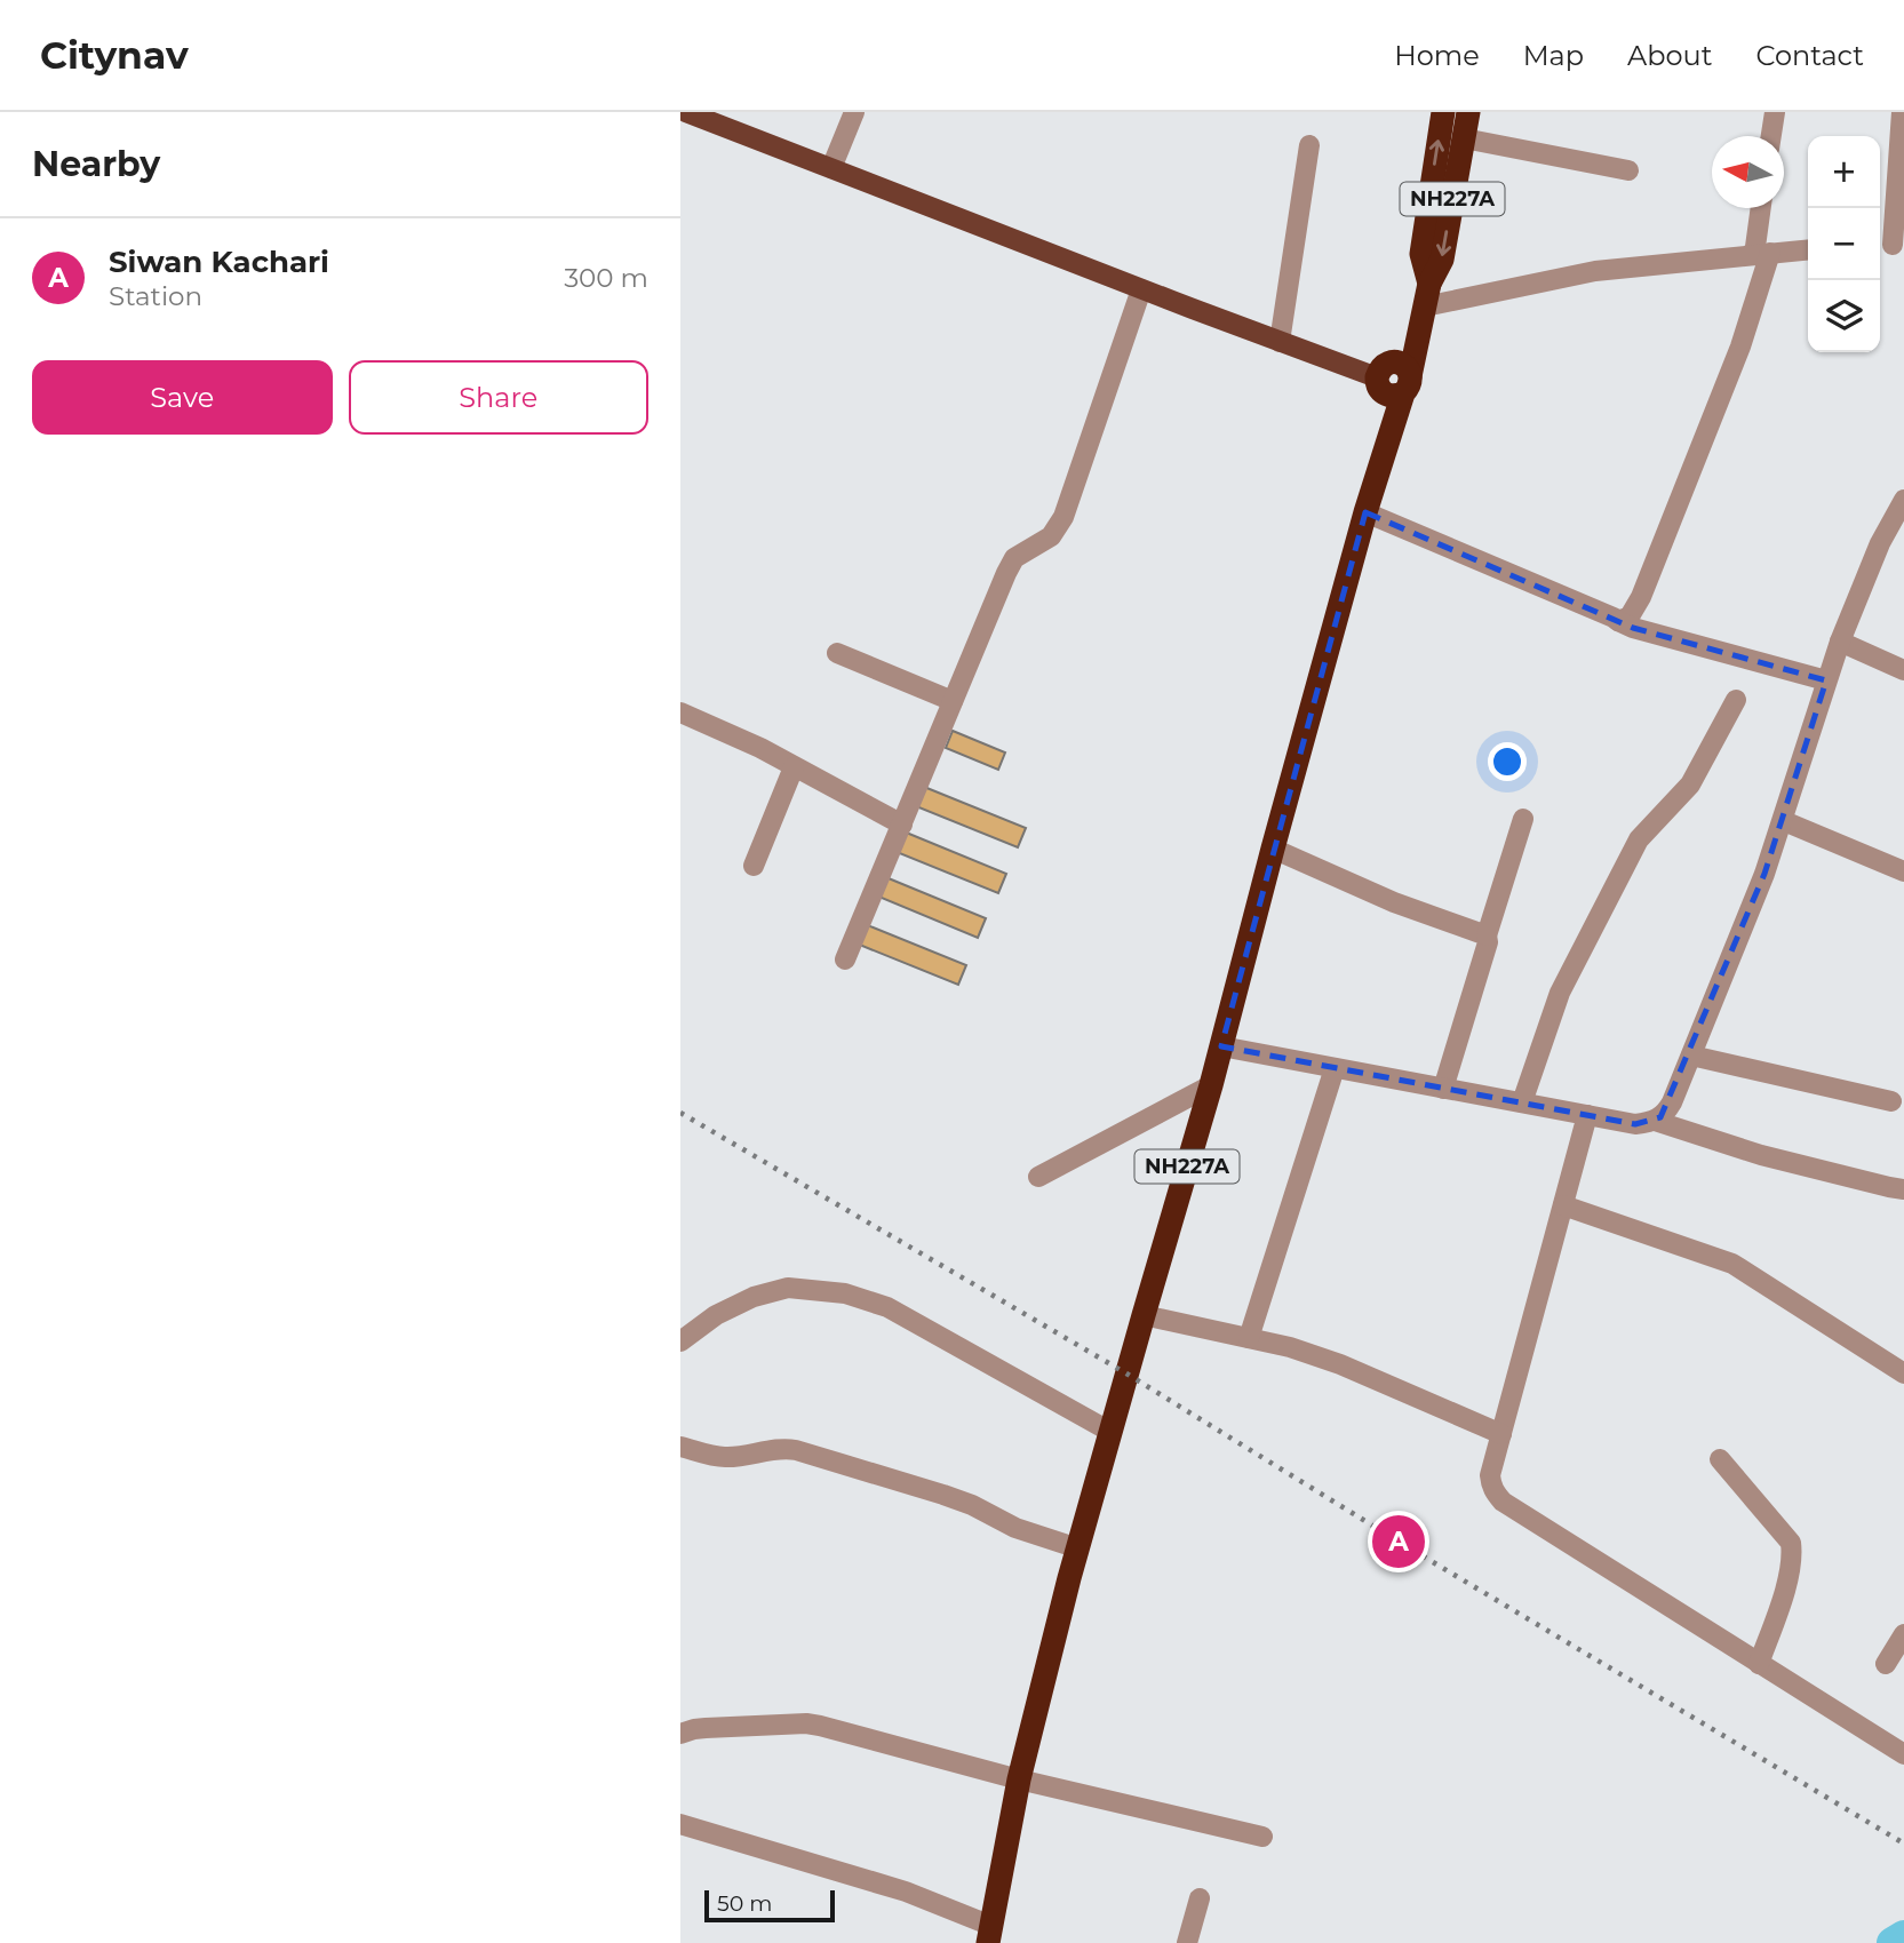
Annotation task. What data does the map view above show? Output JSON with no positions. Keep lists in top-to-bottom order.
{
  "streets": {
    "highway": ["NH227A"]
  },
  "scale_bar": "50 m",
  "north": "left",
  "page": {
    "header": "Citynav",
    "nav": [
      "Home",
      "Map",
      "About",
      "Contact"
    ],
    "heading": "Nearby",
    "map_buttons": ["+", "−"],
    "list": [
      {
        "mark": "A",
        "name": "Siwan Kachari",
        "note": "Station",
        "value": "300 m"
      }
    ],
    "buttons": ["Save", "Share"],
    "pins": "A",
    "scale": "50 m"
  }
}
